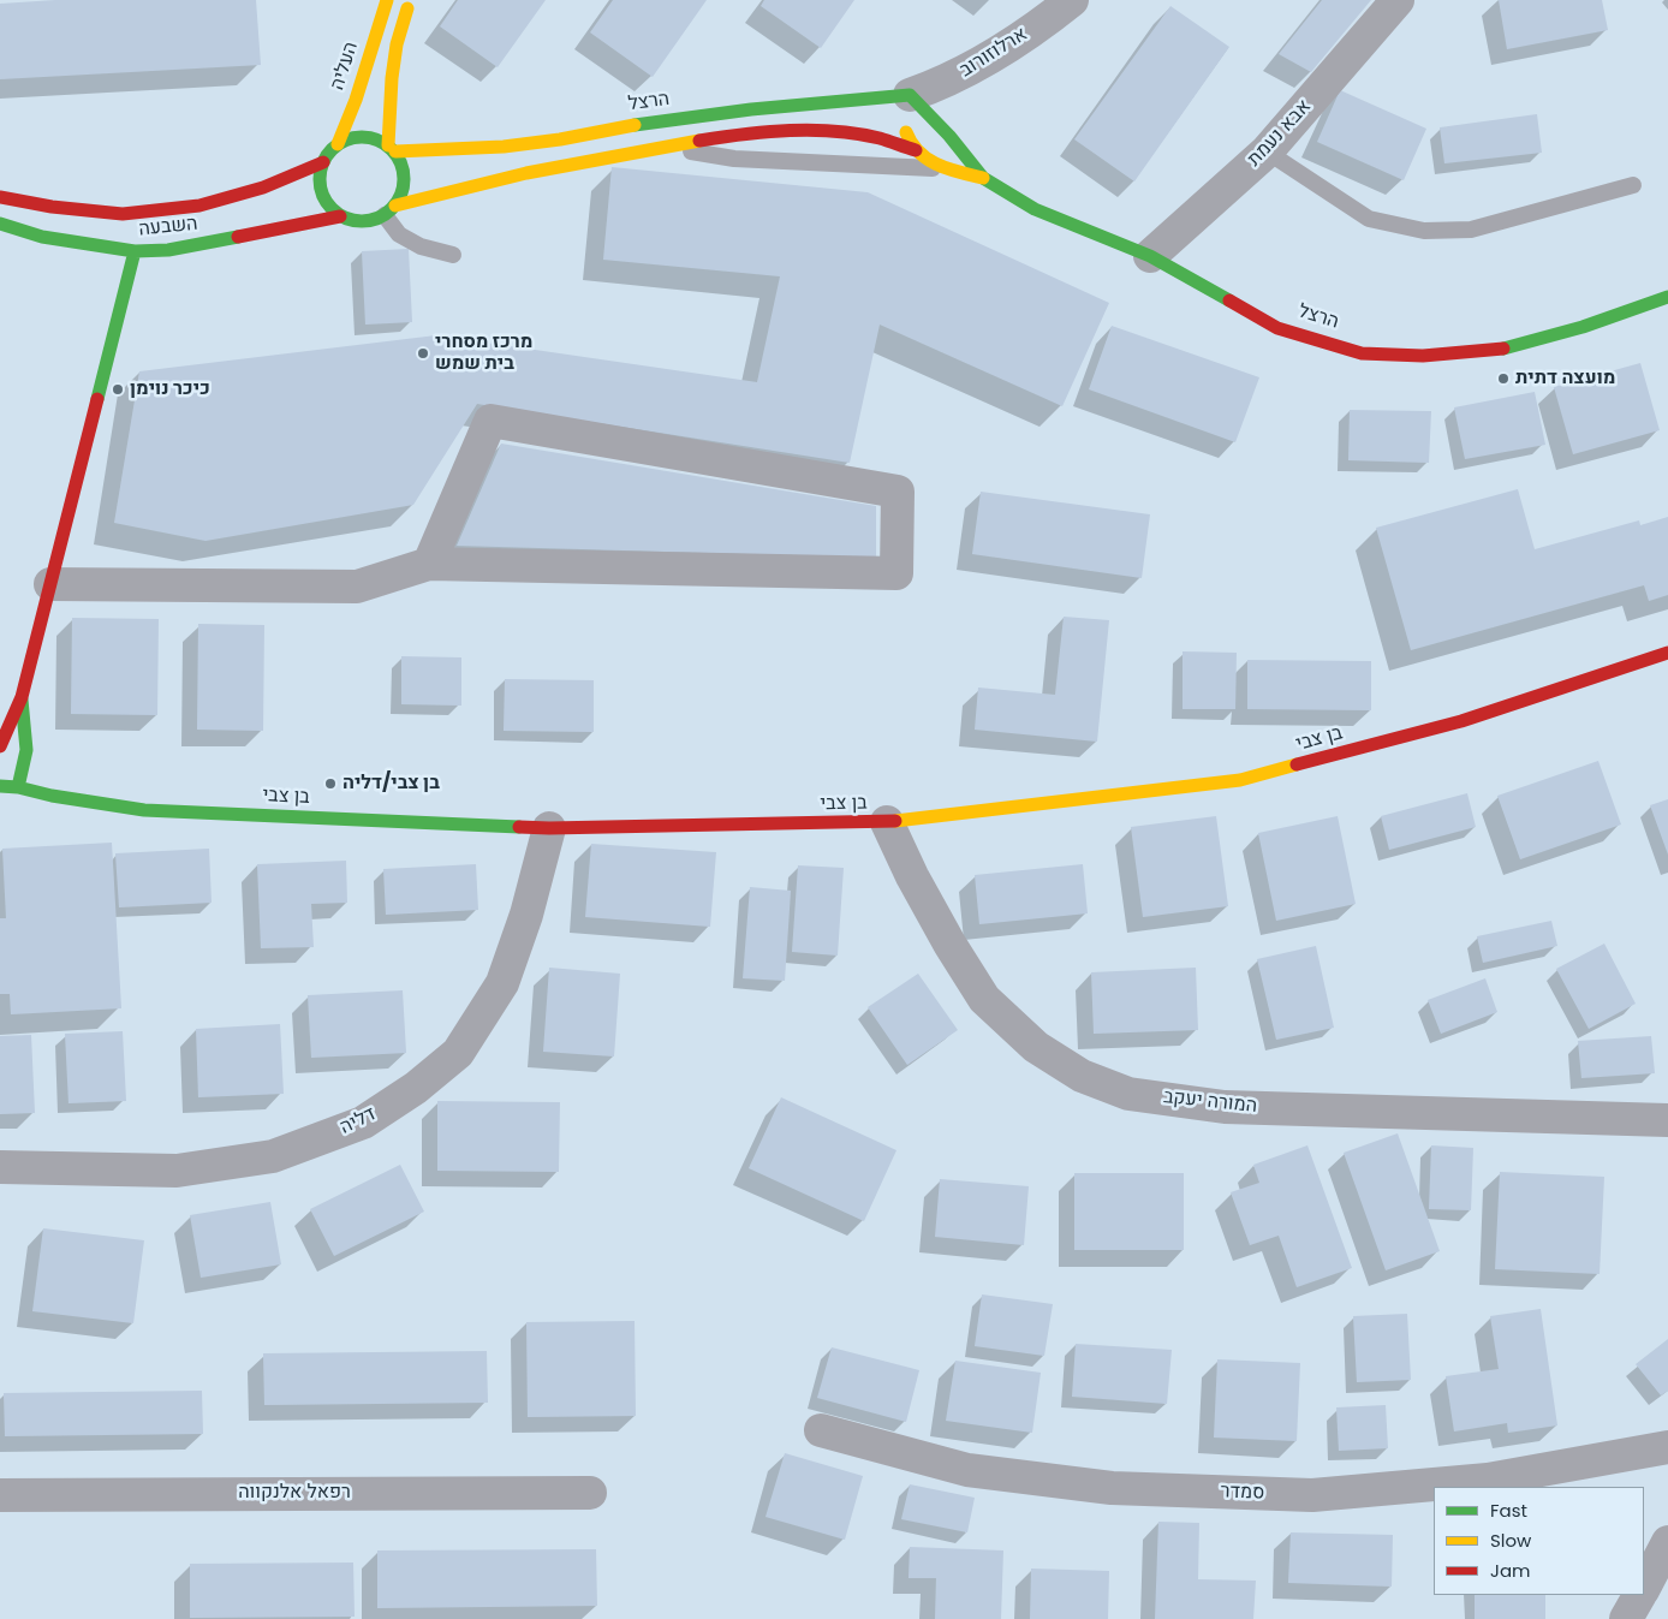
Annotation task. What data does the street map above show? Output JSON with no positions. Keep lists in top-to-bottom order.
{
  "streets": {
    "street": [
      "ארלוזורוב",
      "העליה",
      "הרצל",
      "אבא נעמת",
      "השבעה",
      "בן צבי",
      "המורה יעקב",
      "דליה",
      "רפאל אלנקווה",
      "סמדר"
    ]
  },
  "crossings": [
    ["ארלוזורוב", "הרצל"],
    ["העליה", "הרצל"],
    ["העליה", "השבעה"],
    ["הרצל", "אבא נעמת"],
    ["הרצל", "השבעה"],
    ["בן צבי", "המורה יעקב"],
    ["בן צבי", "דליה"]
  ],
  "places": [
    "מרכז מסחרי בית שמש",
    "מועצה דתית",
    "כיכר נוימן",
    "בן צבי/דליה"
  ],
  "legend": ["Fast", "Slow", "Jam"]
}
